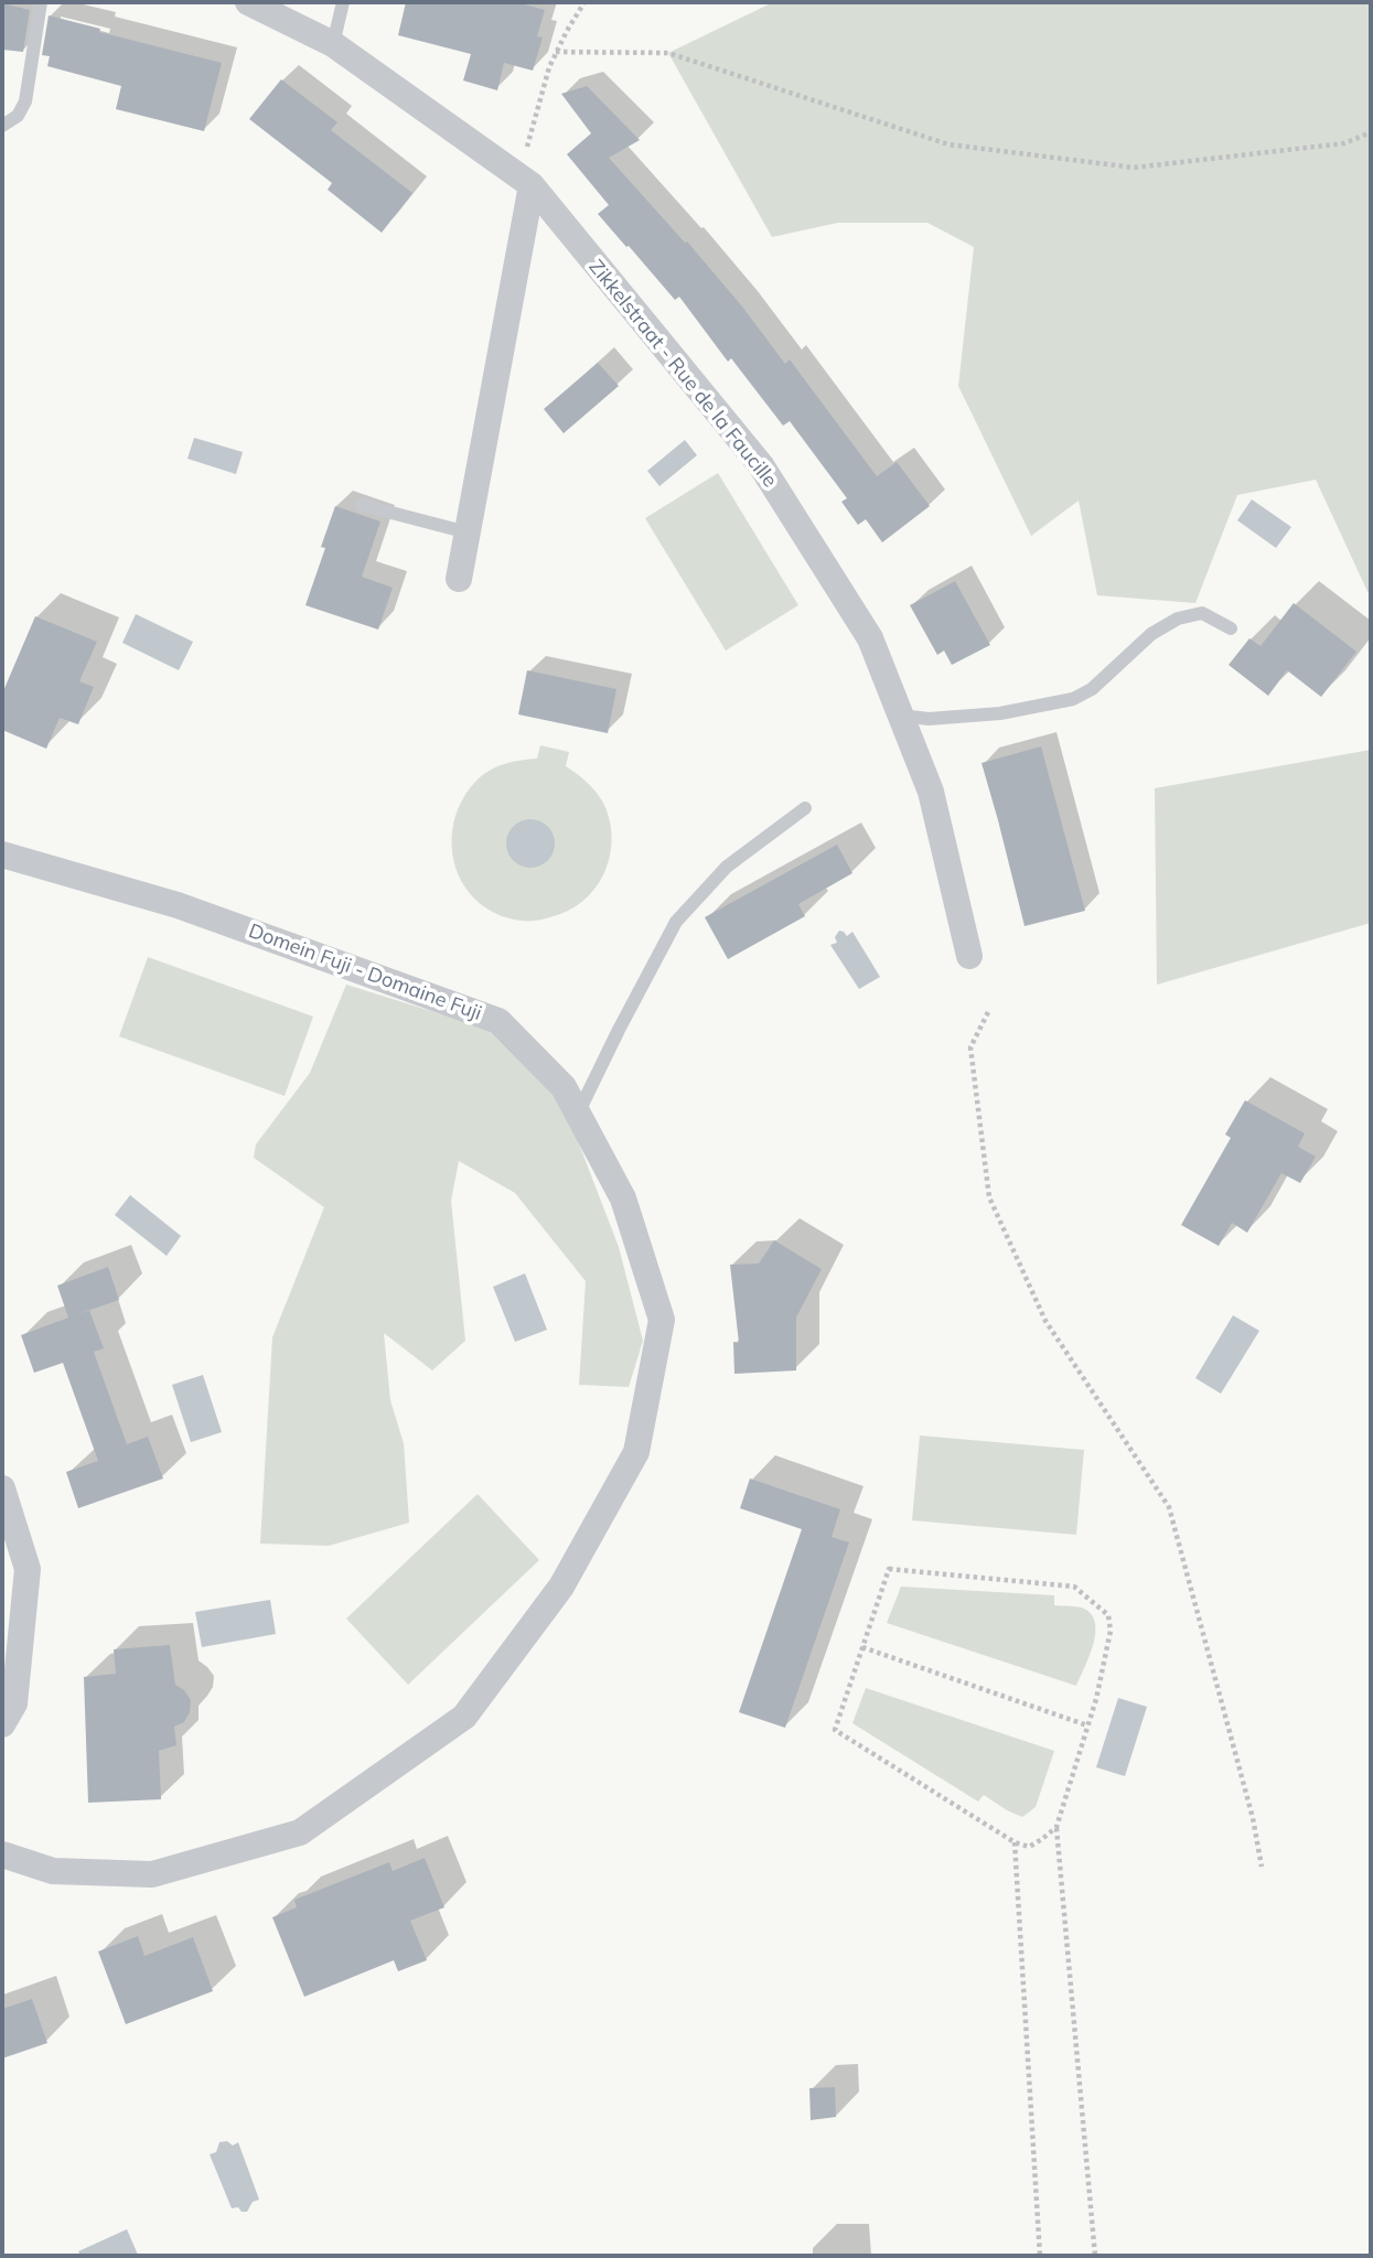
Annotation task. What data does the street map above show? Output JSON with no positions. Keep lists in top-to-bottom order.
{
  "streets": {
    "street": ["Zikkelstraat - Rue de la Faucille", "Domein Fuji - Domaine Fuji"]
  }
}
